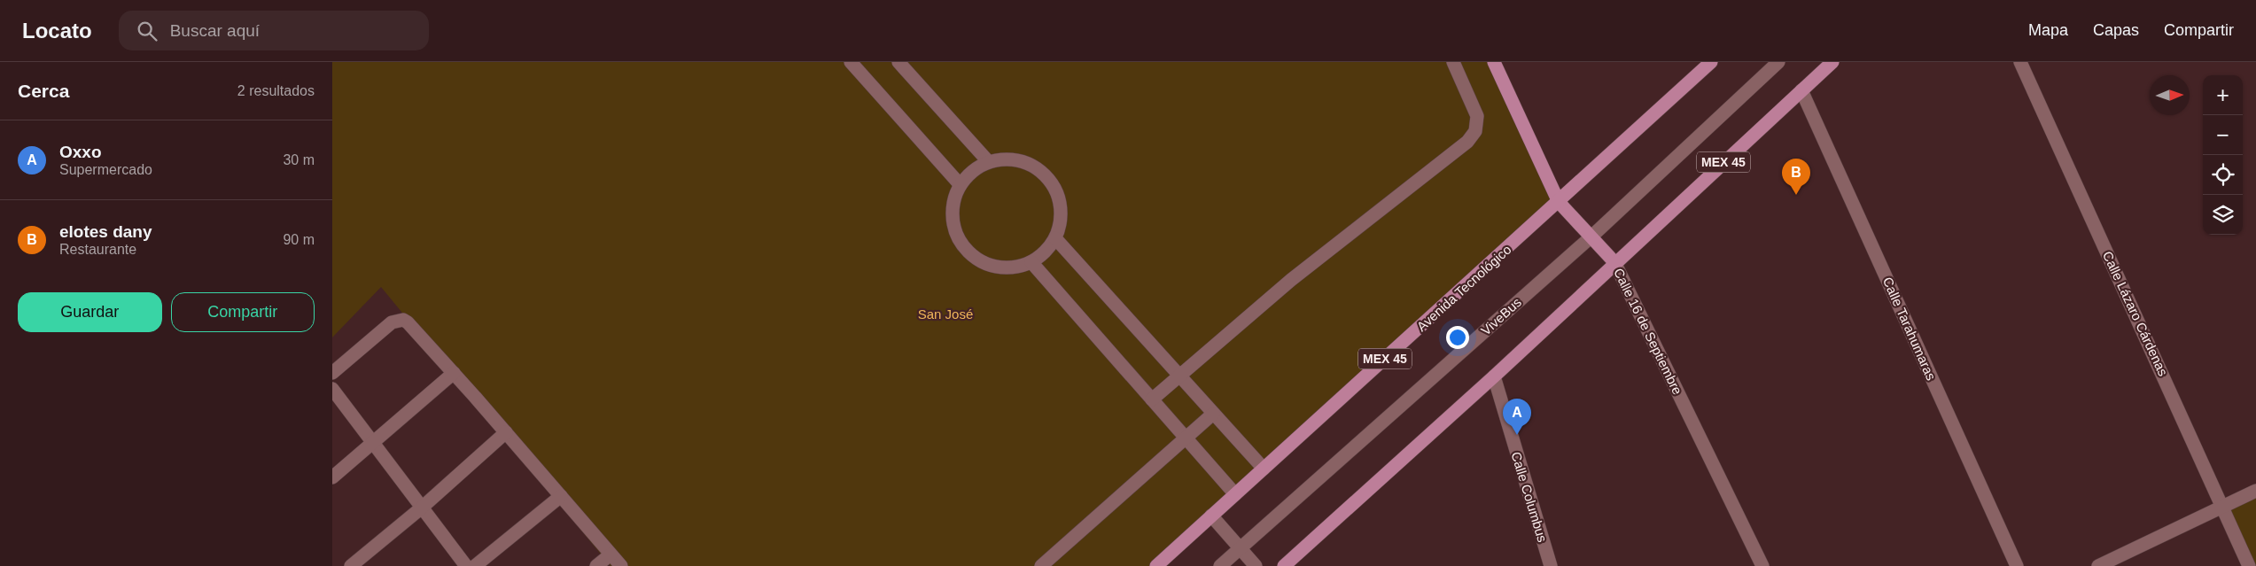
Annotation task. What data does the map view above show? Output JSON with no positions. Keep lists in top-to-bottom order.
{
  "streets": {
    "main road": ["MEX 45", "Avenida Tecnológico", "Calle 16 de Septiembre"],
    "street": [
      "Calle Lázaro Cárdenas",
      "ViveBus",
      "Calle Tarahumaras",
      "Calle Columbus"
    ]
  },
  "crossings": [
    ["MEX 45", "Calle Tarahumaras"],
    ["MEX 45", "Calle 16 de Septiembre"],
    ["MEX 45", "Calle Columbus"],
    ["Avenida Tecnológico", "Calle 16 de Septiembre"],
    ["ViveBus", "Calle 16 de Septiembre"]
  ],
  "parks": ["San José"],
  "north": "right",
  "page": {
    "header": "Locato",
    "search": "Buscar aquí",
    "nav": ["Mapa", "Capas", "Compartir"],
    "heading": ["Cerca", "2 resultados"],
    "map_buttons": ["+", "−"],
    "list": [
      {
        "mark": "A",
        "name": "Oxxo",
        "note": "Supermercado",
        "value": "30 m"
      },
      {
        "mark": "B",
        "name": "elotes dany",
        "note": "Restaurante",
        "value": "90 m"
      }
    ],
    "pins": ["B", "A"],
    "buttons": ["Guardar", "Compartir"]
  }
}
